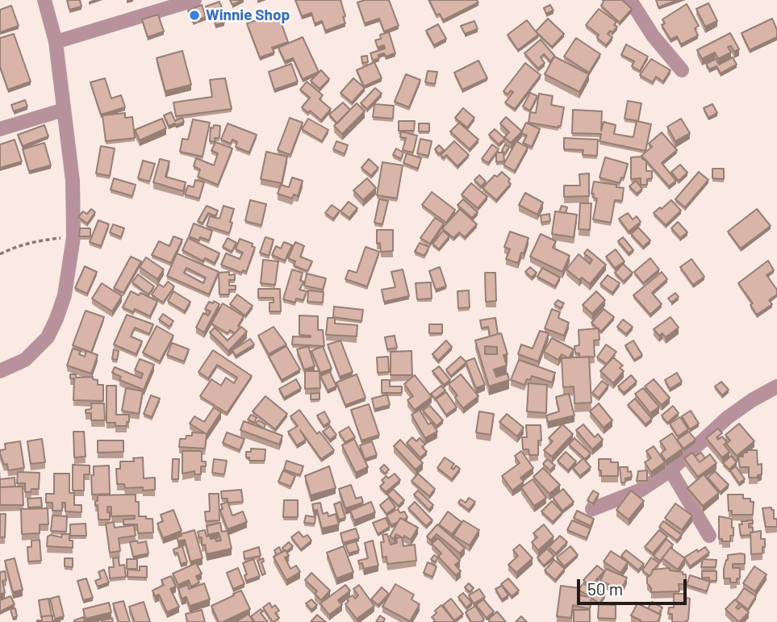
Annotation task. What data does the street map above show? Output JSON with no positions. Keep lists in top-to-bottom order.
{
  "places": ["Winnie Shop"],
  "scale_bar": "50 m"
}
